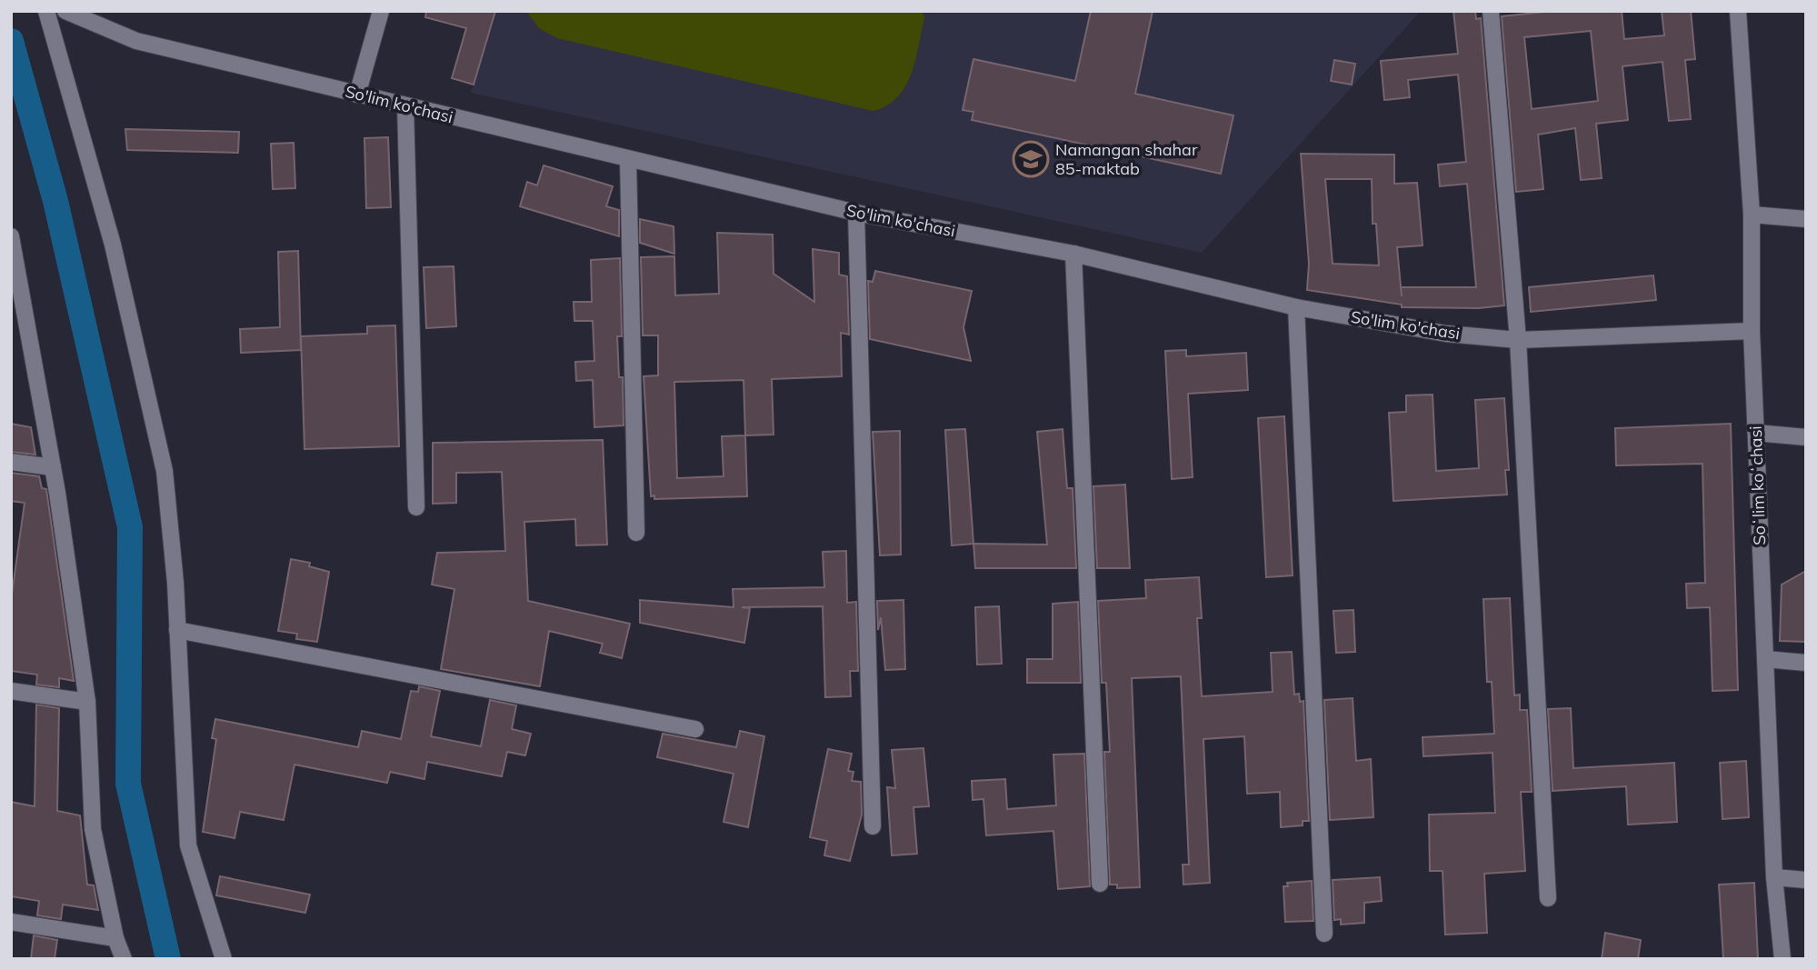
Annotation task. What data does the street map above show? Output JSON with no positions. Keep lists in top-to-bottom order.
{
  "streets": {
    "street": ["So'lim ko'chasi", "Soʻlim koʻchasi"]
  },
  "crossings": [
    ["So'lim ko'chasi", "Soʻlim koʻchasi"]
  ],
  "places": {
    "school or university": ["Namangan shahar 85-maktab"]
  }
}
